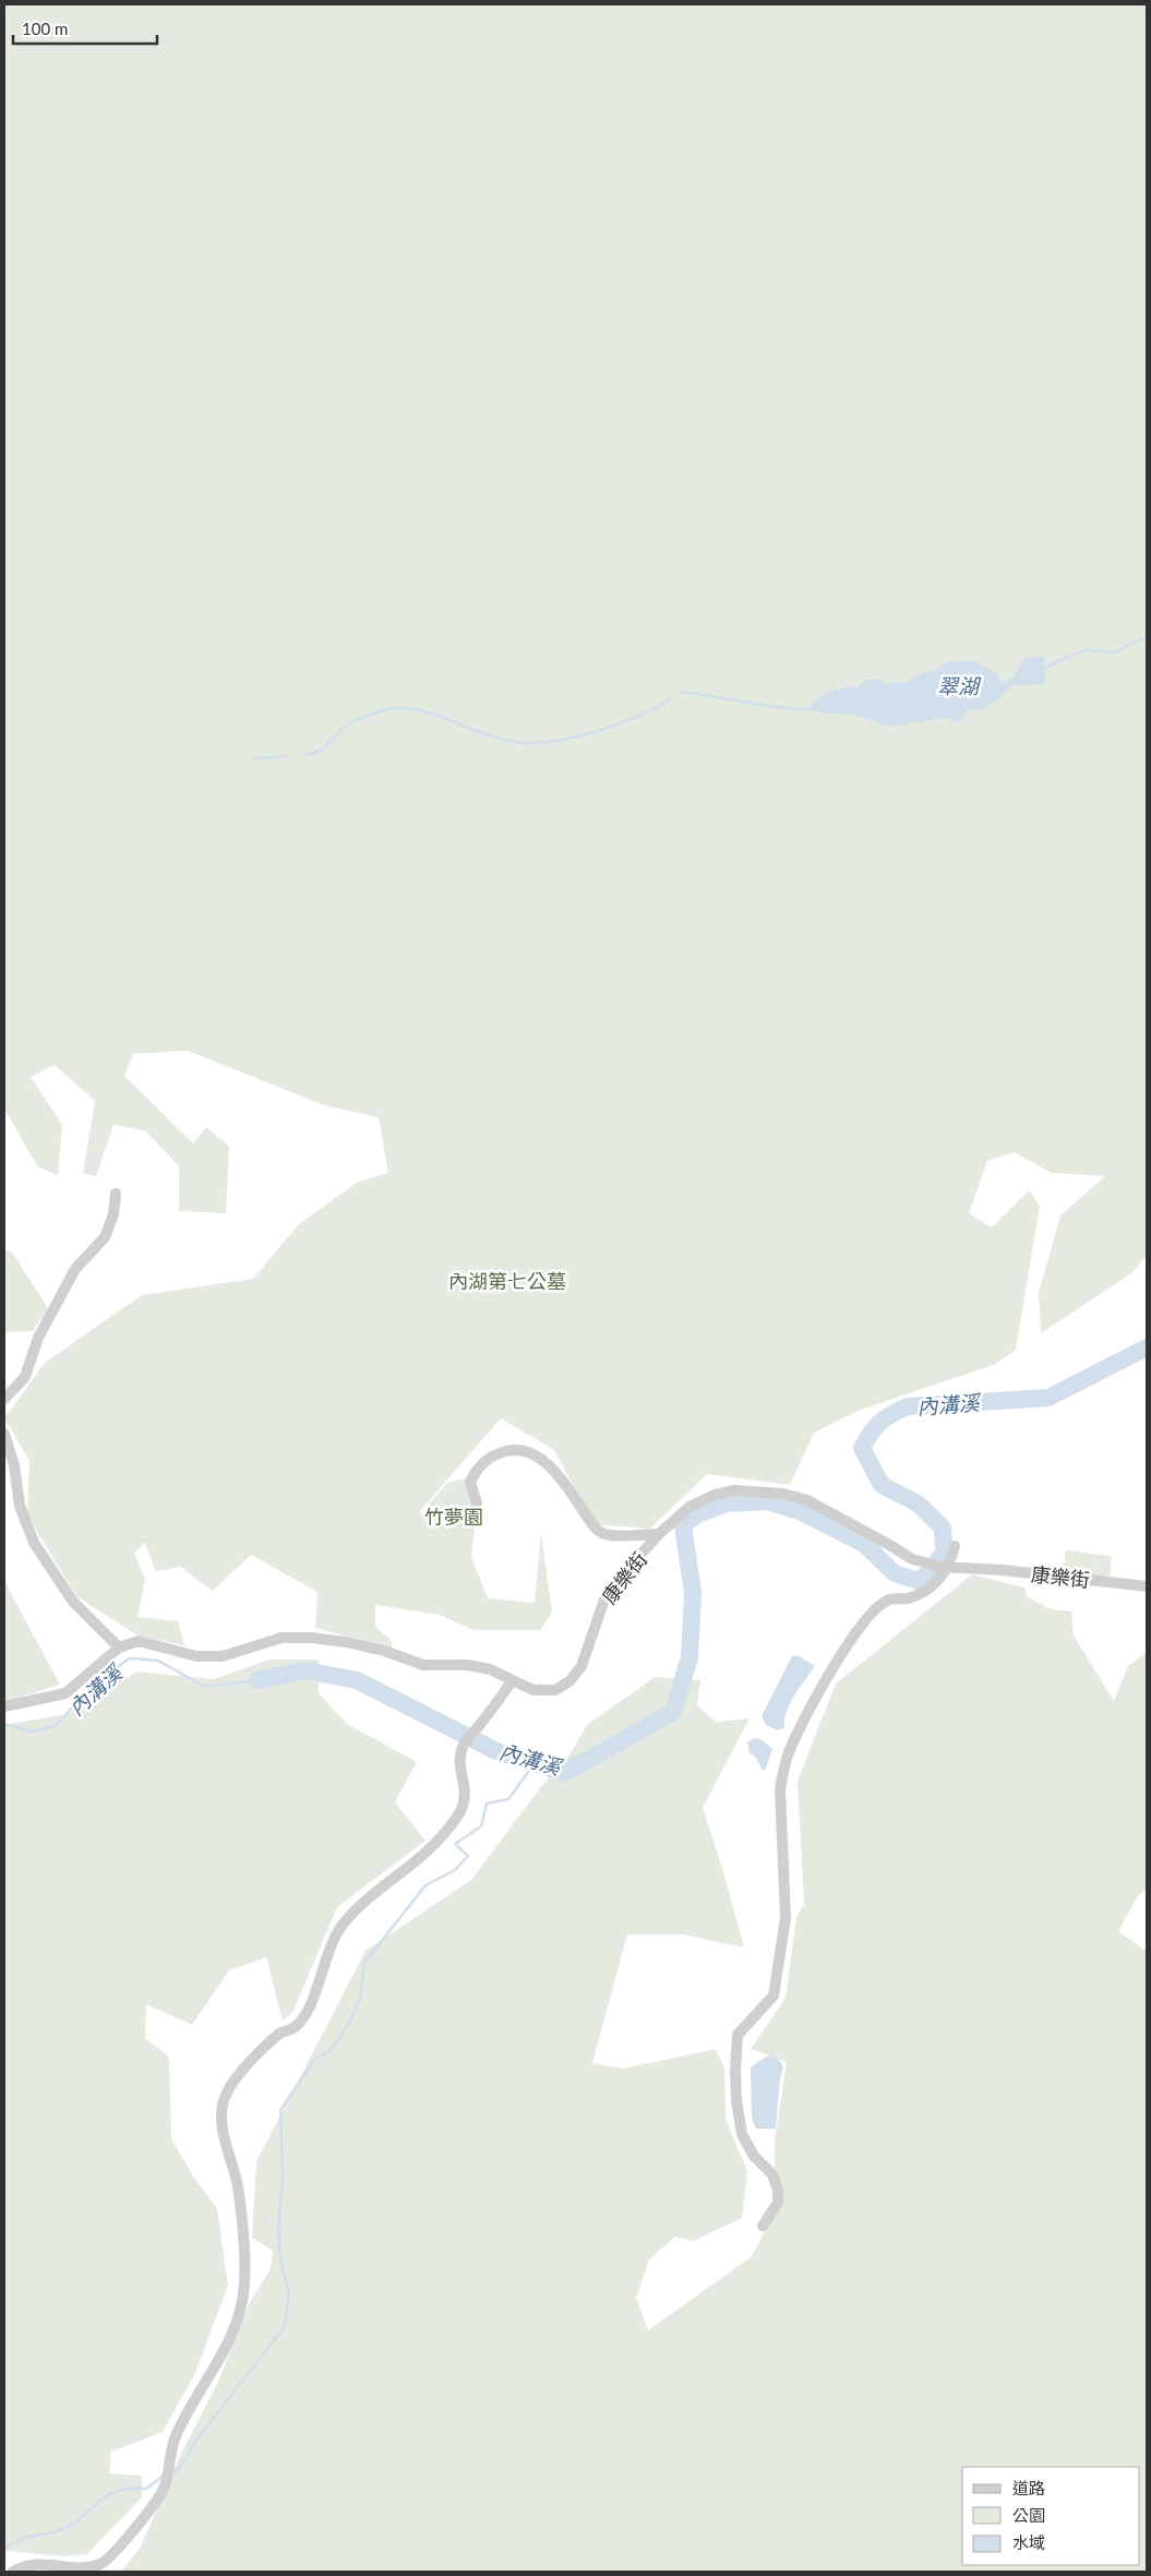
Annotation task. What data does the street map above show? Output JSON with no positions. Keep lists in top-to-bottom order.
{
  "streets": {
    "street": ["康樂街"]
  },
  "water": ["翠湖", "內溝溪"],
  "parks": ["內湖第七公墓", "竹夢園"],
  "legend": ["道路", "公園", "水域"],
  "scale_bar": "100 m"
}
